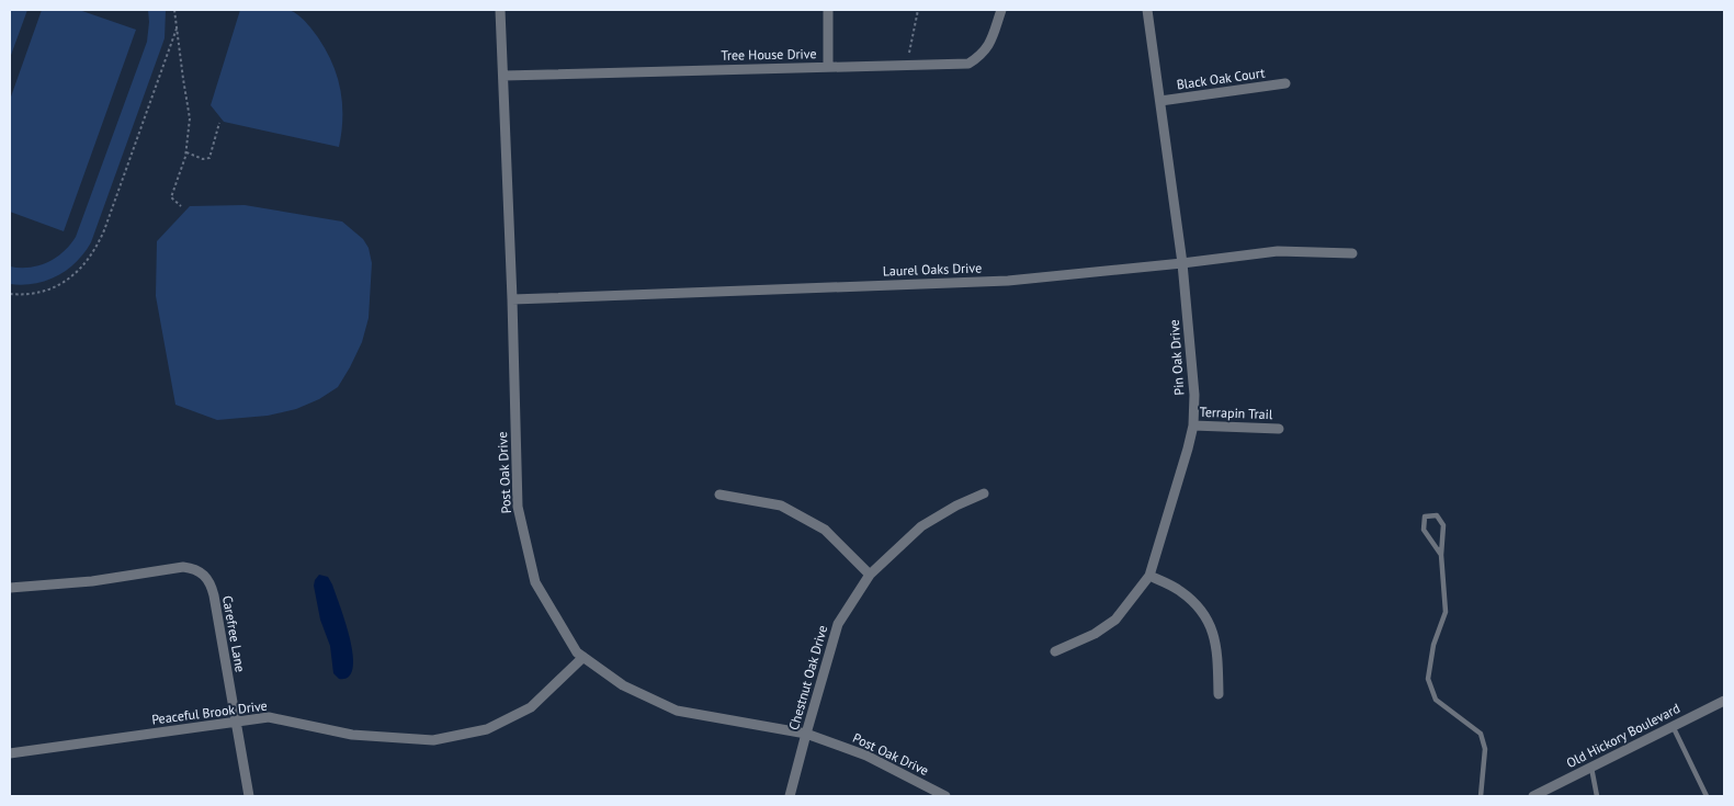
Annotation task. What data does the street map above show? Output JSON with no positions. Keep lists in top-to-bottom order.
{
  "streets": {
    "street": [
      "Tree House Drive",
      "Black Oak Court",
      "Laurel Oaks Drive",
      "Pin Oak Drive",
      "Terrapin Trail",
      "Post Oak Drive",
      "Carefree Lane",
      "Chestnut Oak Drive",
      "Peaceful Brook Drive",
      "Old Hickory Boulevard"
    ]
  },
  "crossings": [
    ["Tree House Drive", "Post Oak Drive"],
    ["Black Oak Court", "Pin Oak Drive"],
    ["Laurel Oaks Drive", "Pin Oak Drive"],
    ["Laurel Oaks Drive", "Post Oak Drive"],
    ["Pin Oak Drive", "Terrapin Trail"],
    ["Post Oak Drive", "Chestnut Oak Drive"],
    ["Post Oak Drive", "Peaceful Brook Drive"],
    ["Carefree Lane", "Peaceful Brook Drive"]
  ]
}
